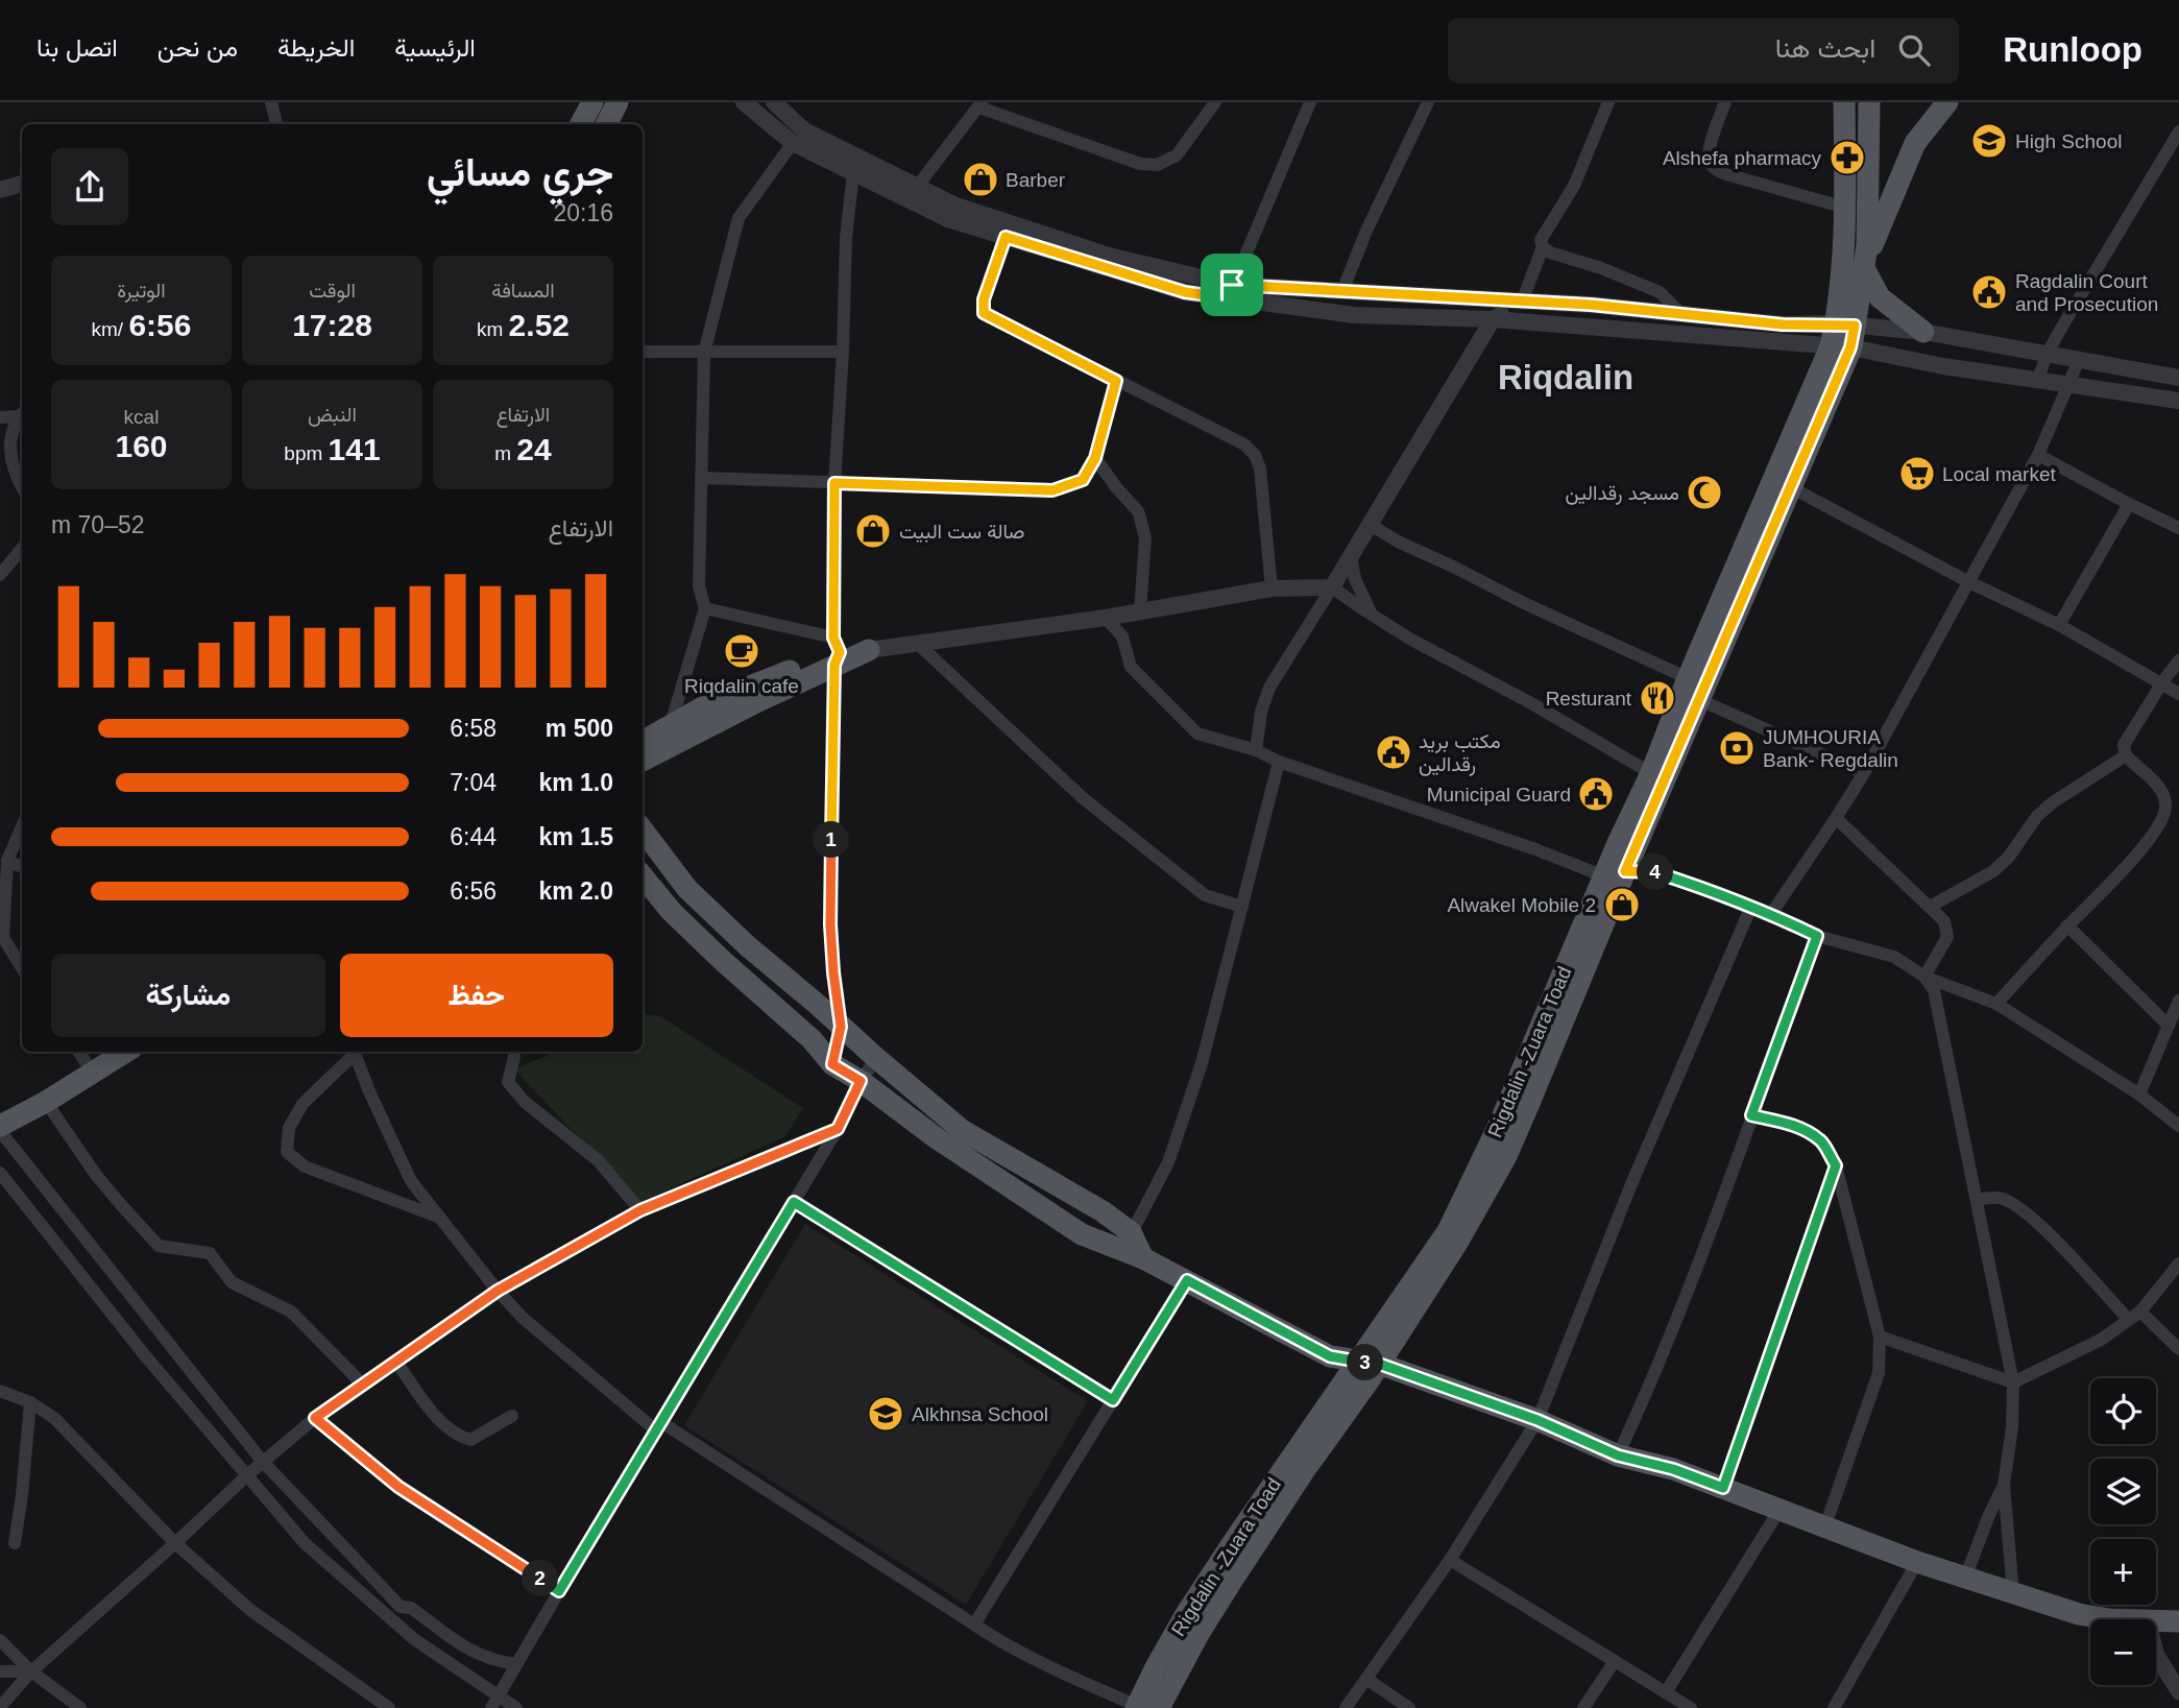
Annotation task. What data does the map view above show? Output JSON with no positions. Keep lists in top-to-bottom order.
{
  "streets": {
    "main road": ["Rigdalin -Zuara Toad"]
  },
  "districts": ["Riqdalin"],
  "places": {
    "school or university": ["High School", "Alkhnsa School"],
    "pharmacy": ["Alshefa pharmacy"],
    "shop": ["Barber", "صالة ست البيت", "Alwakel Mobile 2"],
    "public building": ["Ragdalin Court and Prosecution", "مكتب بريد رقدالين", "Municipal Guard"],
    "supermarket": ["Local market"],
    "mosque": ["مسجد رقدالين"],
    "cafe": ["Riqdalin cafe"],
    "restaurant": ["Resturant"],
    "bank": ["JUMHOURIA Bank- Regdalin"]
  },
  "page": {
    "header": "Runloop",
    "search": "ابحث هنا",
    "nav": [
      "الرئيسية",
      "الخريطة",
      "من نحن",
      "اتصل بنا"
    ],
    "heading": ["جري مسائي", "20:16"],
    "stats": [
      ["المسافة", "2.52 km"],
      ["الوقت", "17:28"],
      ["الوتيرة", "6:56 /km"],
      ["الارتفاع", "24 m"],
      ["النبض", "141 bpm"],
      ["kcal", "160"]
    ],
    "chart": ["الارتفاع", "52–70 m"],
    "list": [
      {
        "name": "500 m",
        "note": "6:58"
      },
      {
        "name": "1.0 km",
        "note": "7:04"
      },
      {
        "name": "1.5 km",
        "note": "6:44"
      },
      {
        "name": "2.0 km",
        "note": "6:56"
      }
    ],
    "pins": [
      "1",
      "4",
      "3",
      "2"
    ],
    "buttons": ["حفظ", "مشاركة"],
    "map_buttons": ["+", "−"]
  }
}
